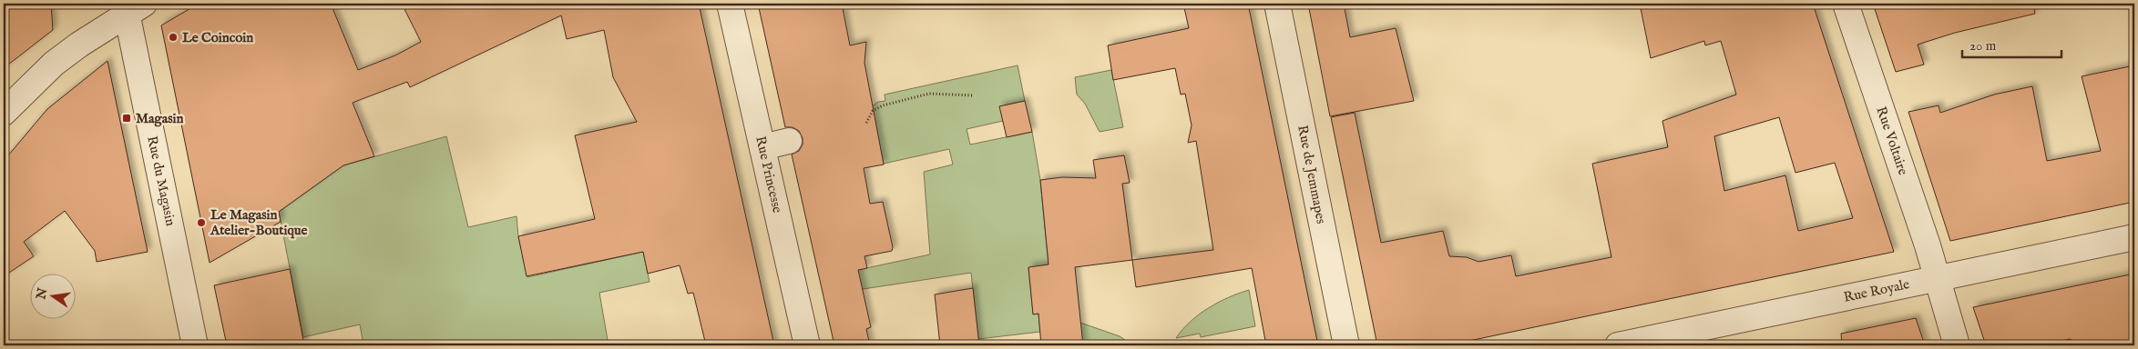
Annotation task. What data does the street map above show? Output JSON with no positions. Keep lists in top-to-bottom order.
{
  "streets": {
    "street": [
      "Rue Voltaire",
      "Rue Princesse",
      "Rue de Jemmapes",
      "Rue du Magasin",
      "Rue Royale"
    ]
  },
  "crossings": [
    ["Rue Voltaire", "Rue Royale"]
  ],
  "places": {
    "other": ["Le Coincoin", "Le Magasin Atelier-Boutique"],
    "transit": ["Magasin"]
  },
  "scale_bar": "20 m",
  "north": "left"
}
